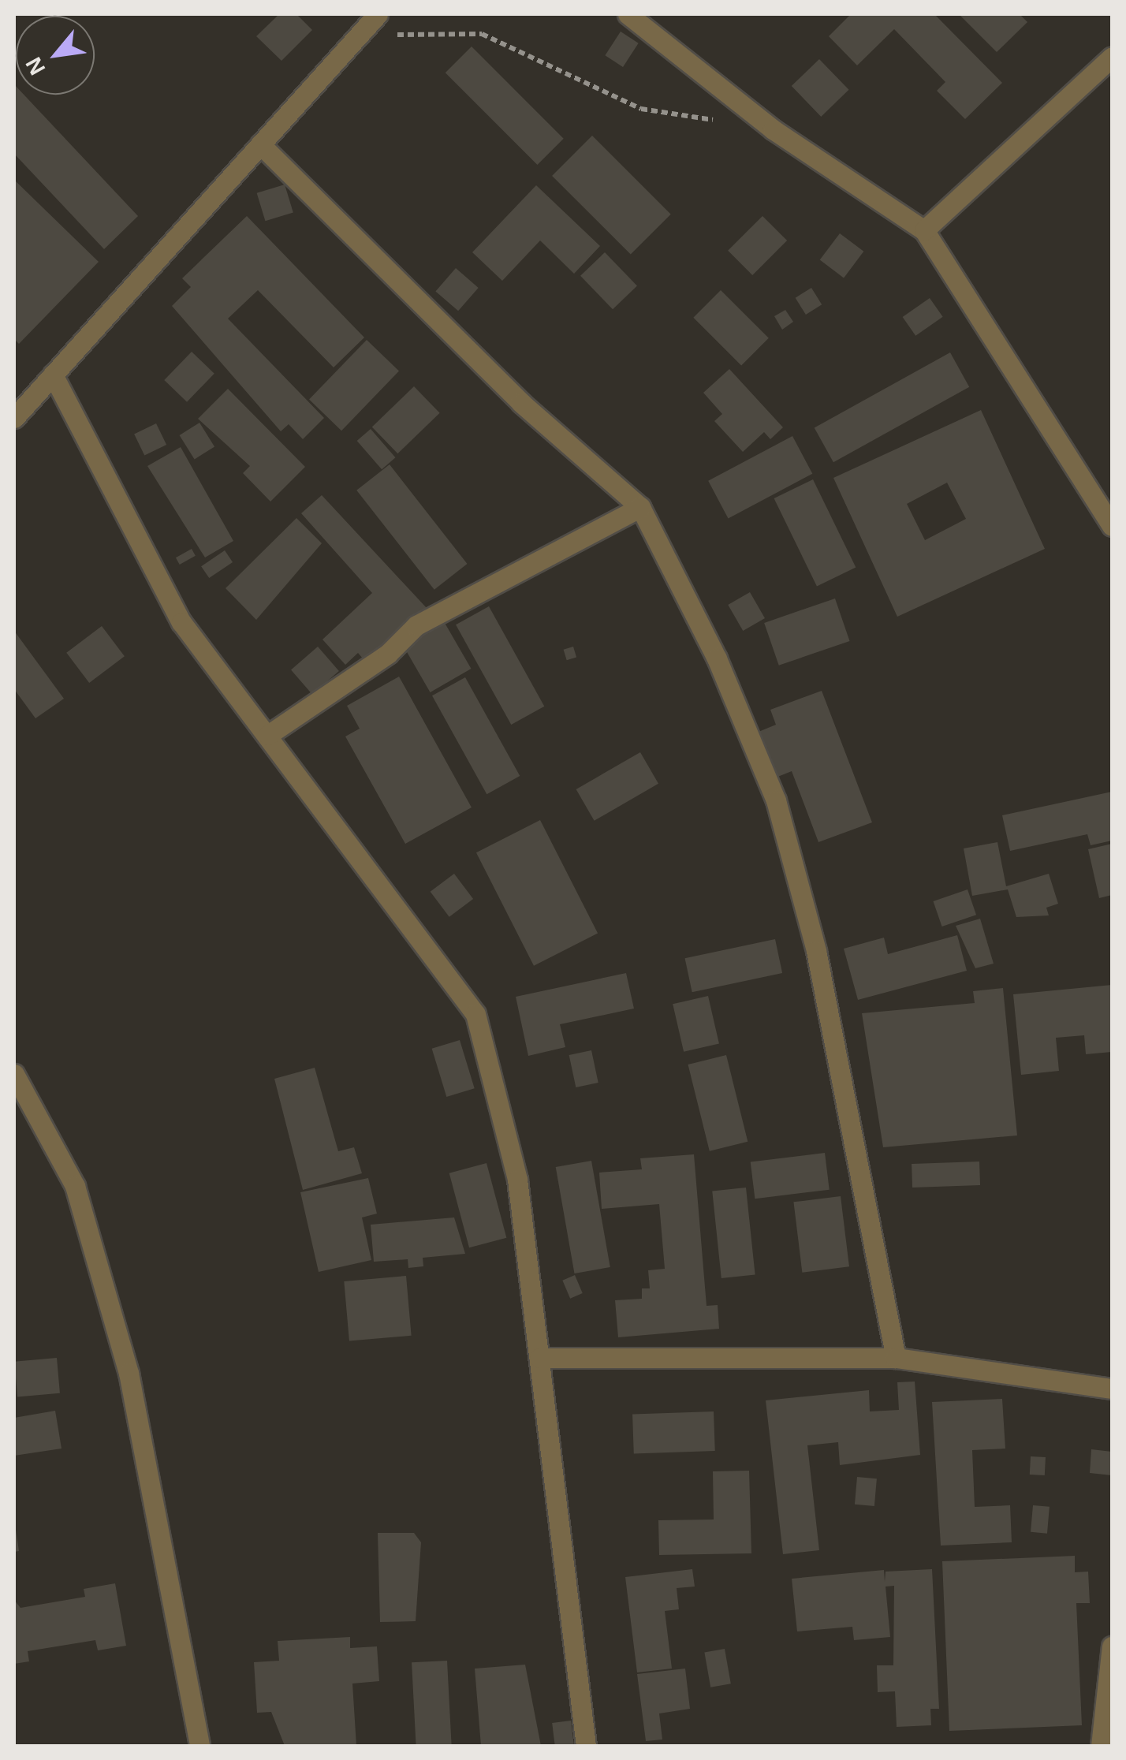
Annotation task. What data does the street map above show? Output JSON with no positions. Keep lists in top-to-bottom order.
{
  "north": "bottom left"
}
